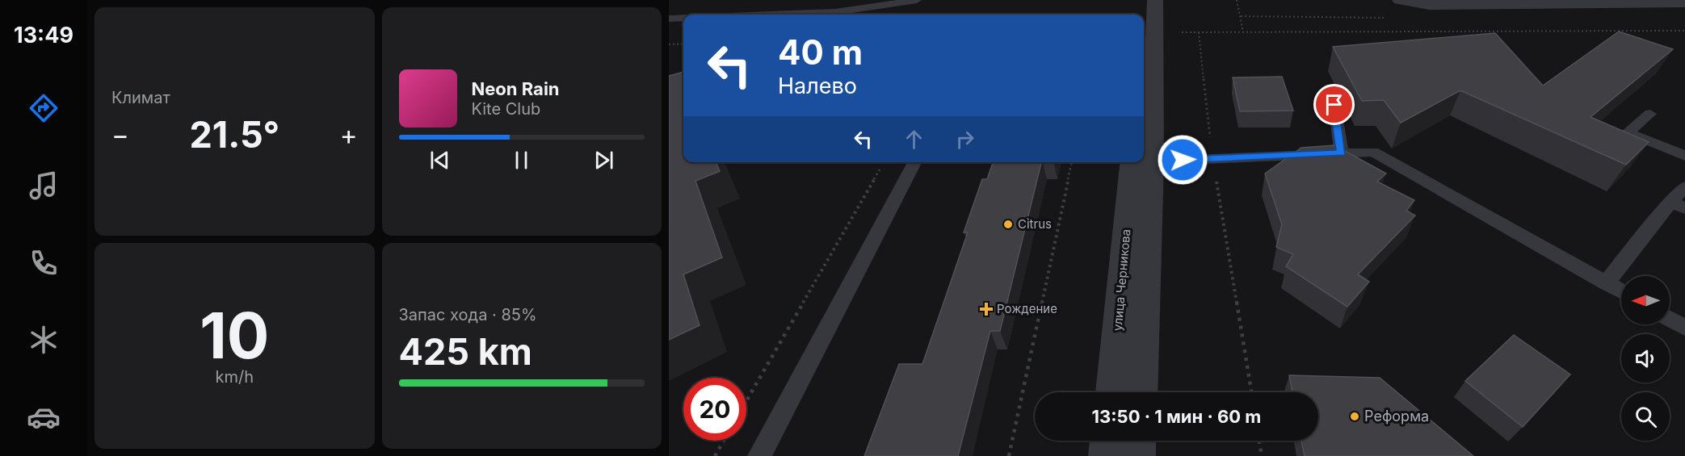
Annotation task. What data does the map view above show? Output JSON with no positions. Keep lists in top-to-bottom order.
{
  "streets": {
    "street": ["улица Черникова"]
  },
  "places": {
    "other": ["Citrus", "Реформа"],
    "health": ["Рождение"]
  },
  "north": "left",
  "page": {
    "tabs": "13:49",
    "tile": [
      "Климат",
      ["10", "km/h"],
      ["Запас хода · 85%", "425 km"]
    ],
    "turn": ["40 m", "Налево"],
    "song": ["Neon Rain", "Kite Club"],
    "heat": ["−", "21.5°", "+"],
    "limit": "20",
    "trip": "13:50 · 1 мин · 60 m"
  }
}
